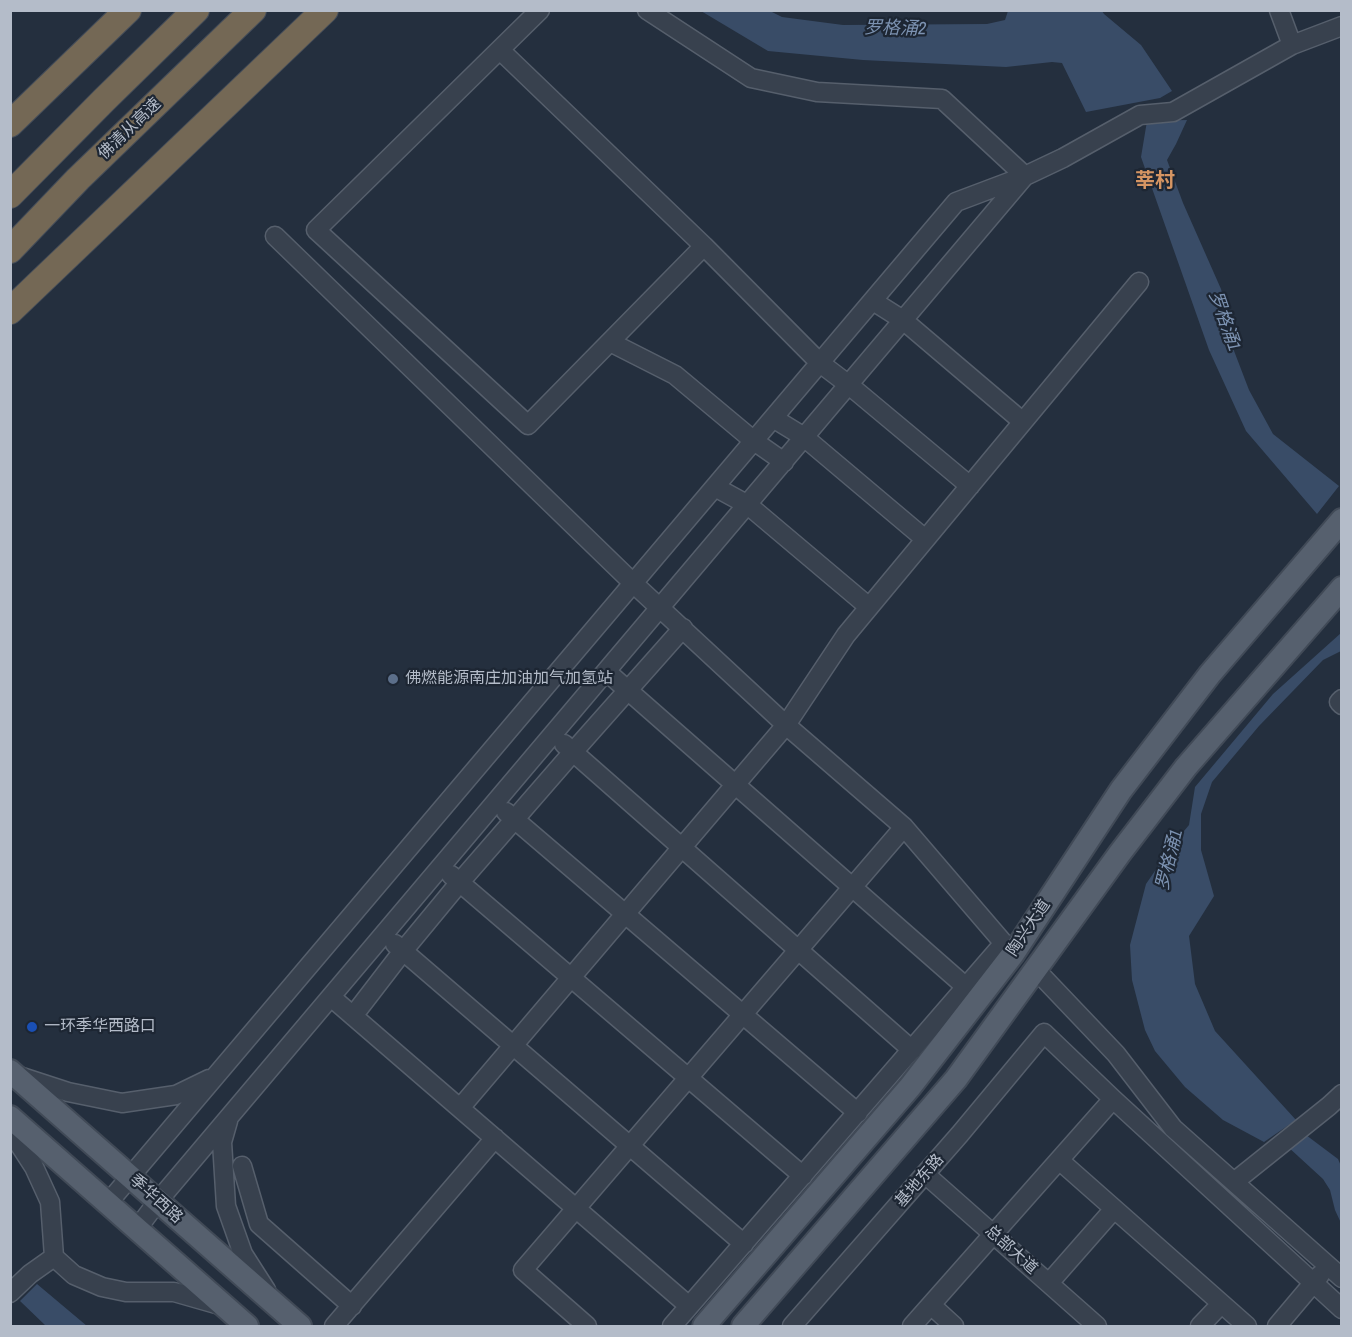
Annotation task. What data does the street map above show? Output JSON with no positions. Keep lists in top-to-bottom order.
{
  "streets": {
    "highway": ["佛清从高速"],
    "main road": ["陶兴大道", "季华西路"],
    "street": ["基地东路", "总部大道"]
  },
  "crossings": [
    ["基地东路", "总部大道"]
  ],
  "districts": ["莘村"],
  "water": ["罗格涌2", "罗格涌1"],
  "places": ["佛燃能源南庄加油加气加氢站", "一环季华西路口"]
}
